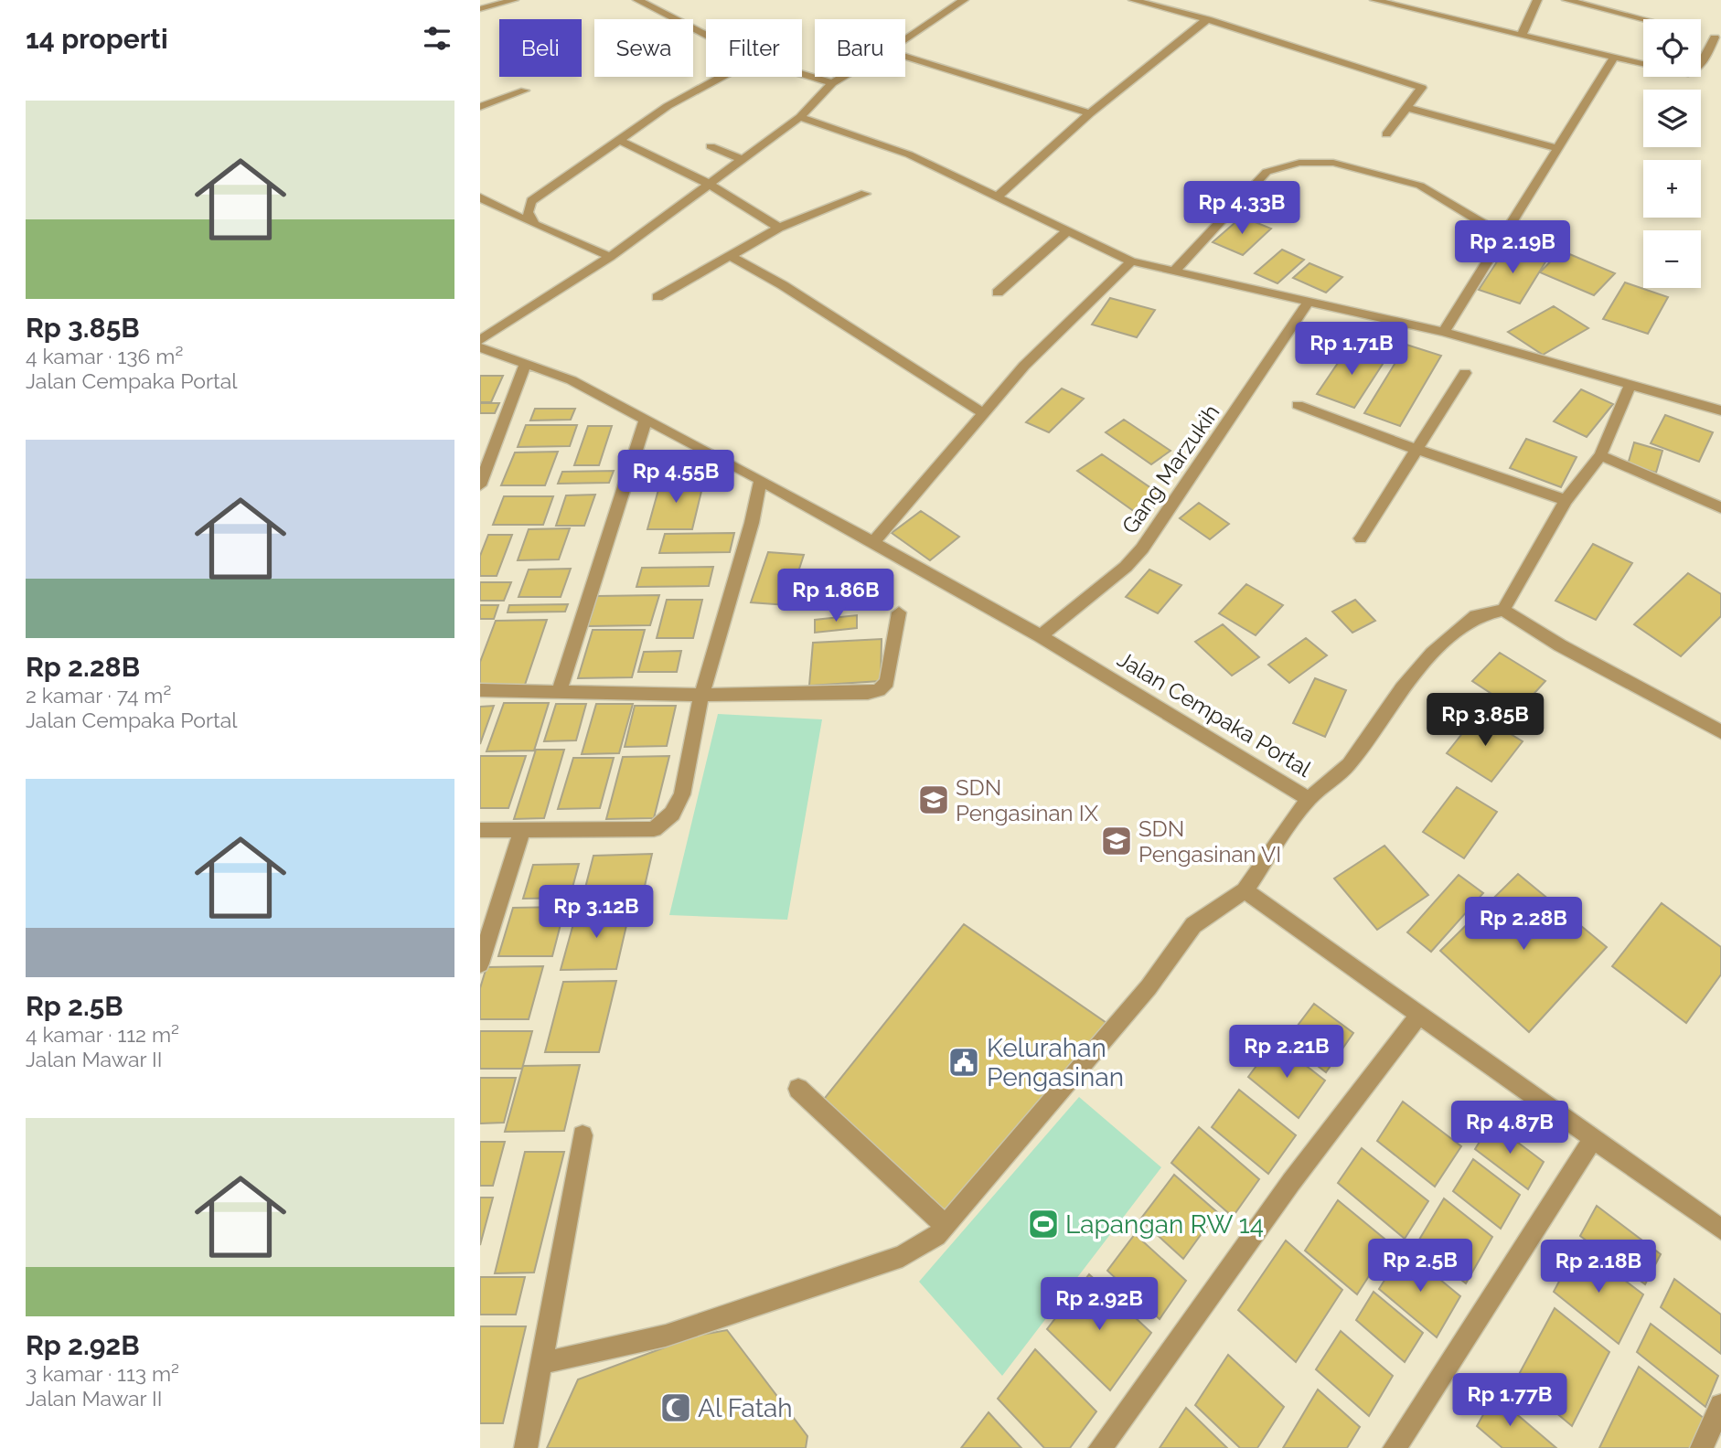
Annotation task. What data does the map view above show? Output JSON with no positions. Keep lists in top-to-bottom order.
{
  "streets": {
    "street": ["Gang Marzukih", "Jalan Cempaka Portal"]
  },
  "crossings": [
    ["Gang Marzukih", "Jalan Cempaka Portal"]
  ],
  "places": {
    "school or university": ["SDN Pengasinan IX", "SDN Pengasinan VI"],
    "public building": ["Kelurahan Pengasinan"],
    "sports": ["Lapangan RW 14"],
    "mosque": ["Al Fatah"]
  },
  "page": {
    "heading": "14 properti",
    "map_buttons": ["+", "−"],
    "chip": [
      "Beli",
      "Sewa",
      "Filter",
      "Baru"
    ],
    "list": [
      {
        "name": "Rp 3.85B",
        "note": "4 kamar · 136 m² · Jalan Cempaka Portal"
      },
      {
        "name": "Rp 2.28B",
        "note": "2 kamar · 74 m² · Jalan Cempaka Portal"
      },
      {
        "name": "Rp 2.5B",
        "note": "4 kamar · 112 m² · Jalan Mawar II"
      },
      {
        "name": "Rp 2.92B",
        "note": "3 kamar · 113 m² · Jalan Mawar II"
      }
    ],
    "price": [
      "Rp 4.33B",
      "Rp 2.19B",
      "Rp 1.71B",
      "Rp 4.55B",
      "Rp 1.86B",
      "Rp 3.85B",
      "Rp 3.12B",
      "Rp 2.28B",
      "Rp 2.21B",
      "Rp 4.87B",
      "Rp 2.5B",
      "Rp 2.18B",
      "Rp 2.92B",
      "Rp 1.77B"
    ]
  }
}
